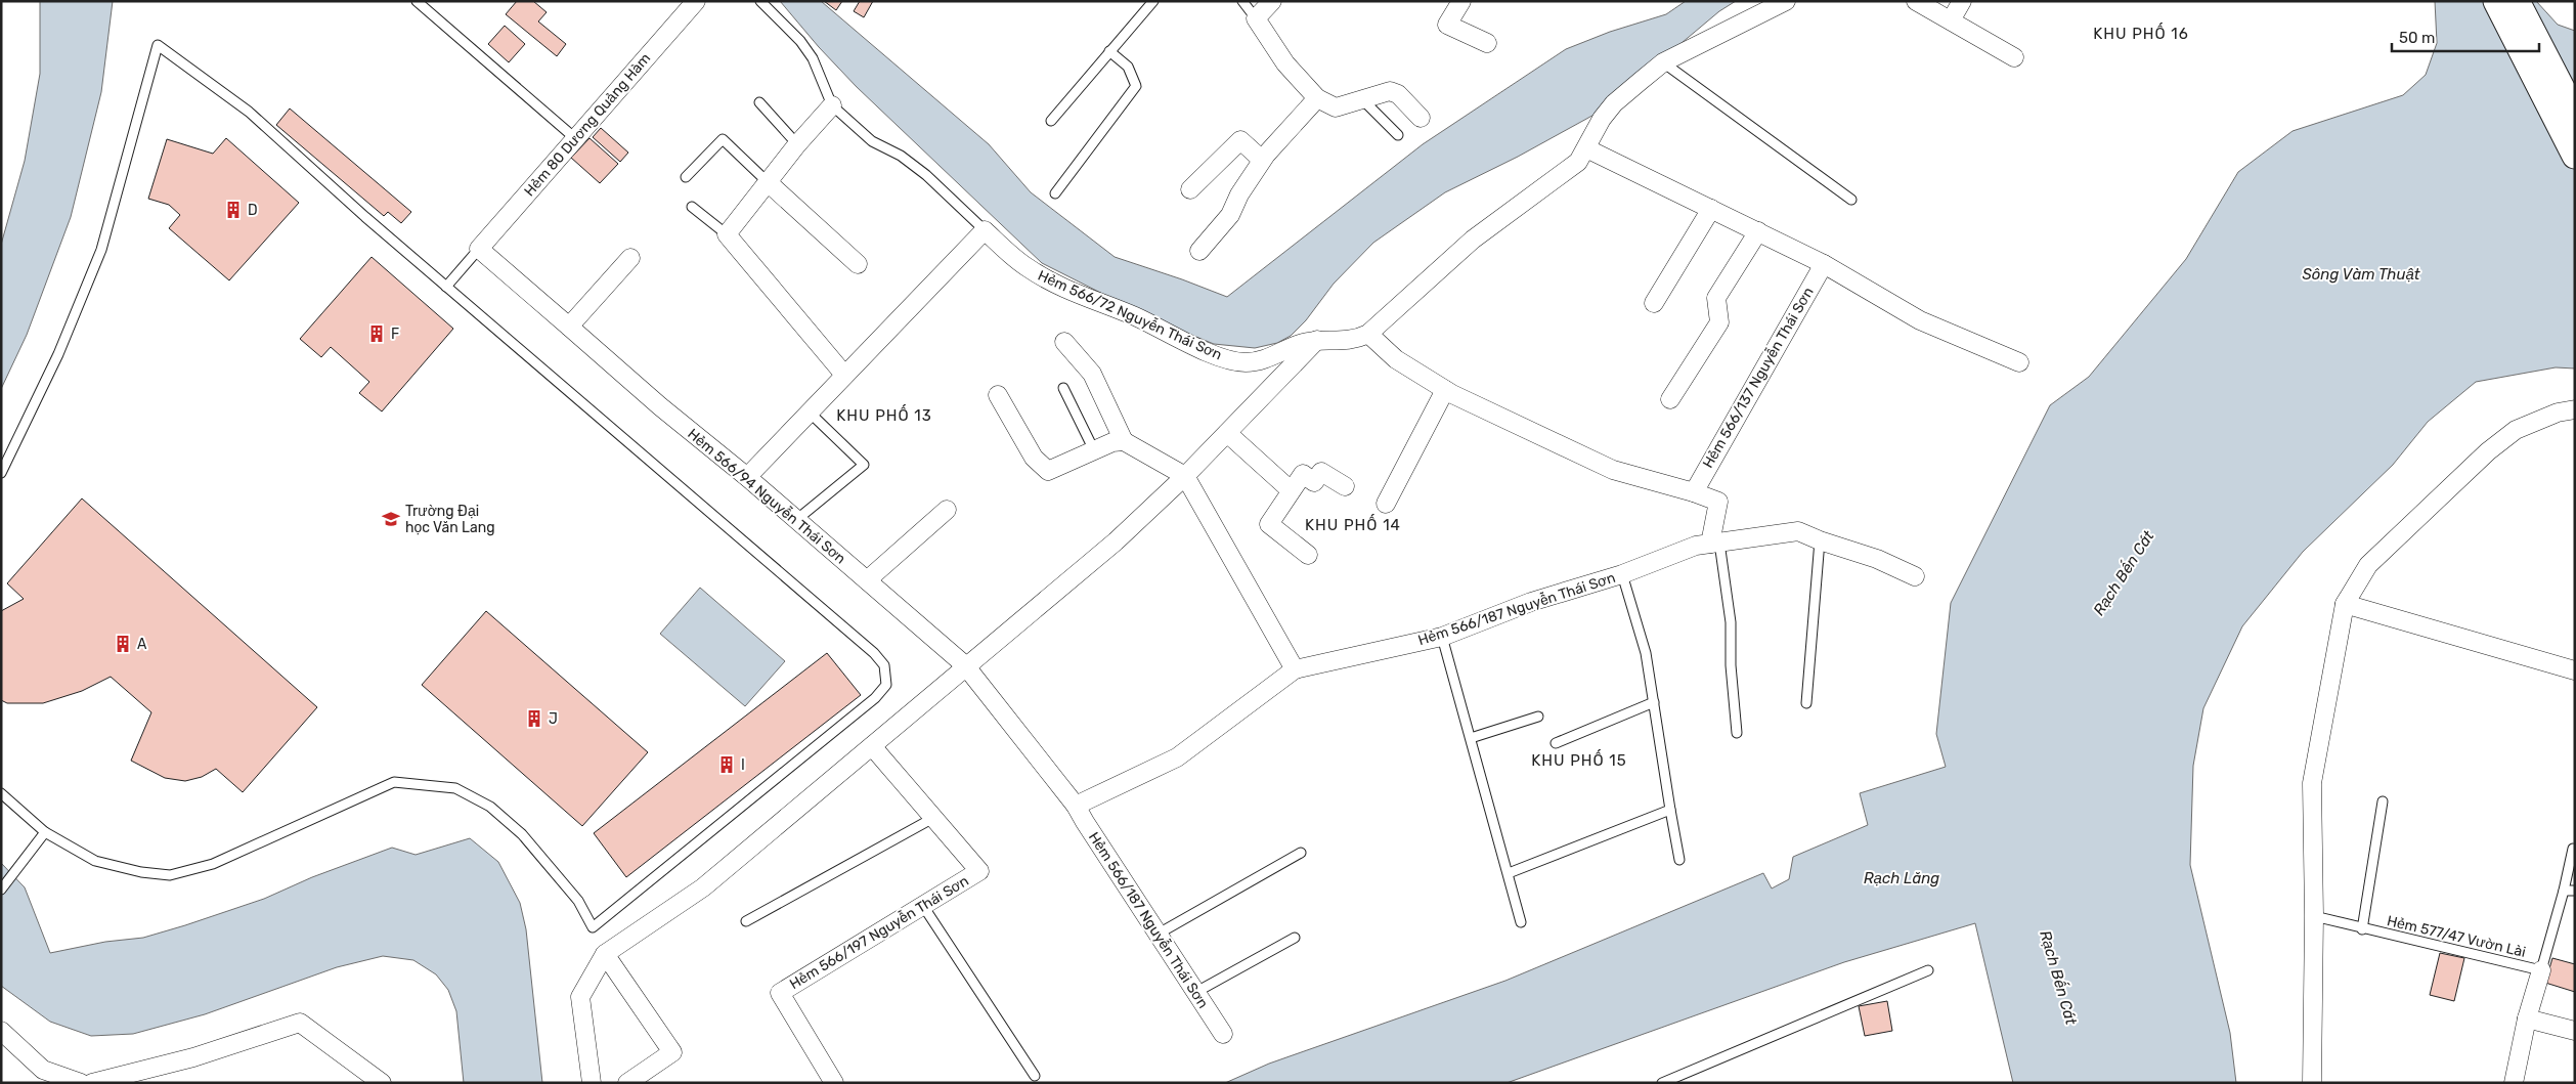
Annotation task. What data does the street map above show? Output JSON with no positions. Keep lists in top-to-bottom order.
{
  "streets": {
    "street": [
      "Hẻm 80 Dương Quảng Hàm",
      "Hẻm 566/72 Nguyễn Thái Sơn",
      "Hẻm 566/137 Nguyễn Thái Sơn",
      "Hẻm 566/94 Nguyễn Thái Sơn",
      "Hẻm 566/187 Nguyễn Thái Sơn",
      "Hẻm 566/197 Nguyễn Thái Sơn"
    ],
    "lane": ["Hẻm 577/47 Vườn Lài"]
  },
  "crossings": [
    ["Hẻm 80 Dương Quảng Hàm", "Hẻm 566/94 Nguyễn Thái Sơn"],
    ["Hẻm 566/94 Nguyễn Thái Sơn", "Hẻm 566/187 Nguyễn Thái Sơn"]
  ],
  "districts": [
    "KHU PHỐ 16",
    "KHU PHỐ 13",
    "KHU PHỐ 14",
    "KHU PHỐ 15"
  ],
  "water": ["Sông Vàm Thuật", "Rạch Bến Cát", "Rạch Lăng"],
  "places": {
    "building": [
      "D",
      "F",
      "A",
      "J",
      "I"
    ],
    "school or university": ["Trường Đại học Văn Lang"]
  },
  "scale_bar": "50 m"
}
